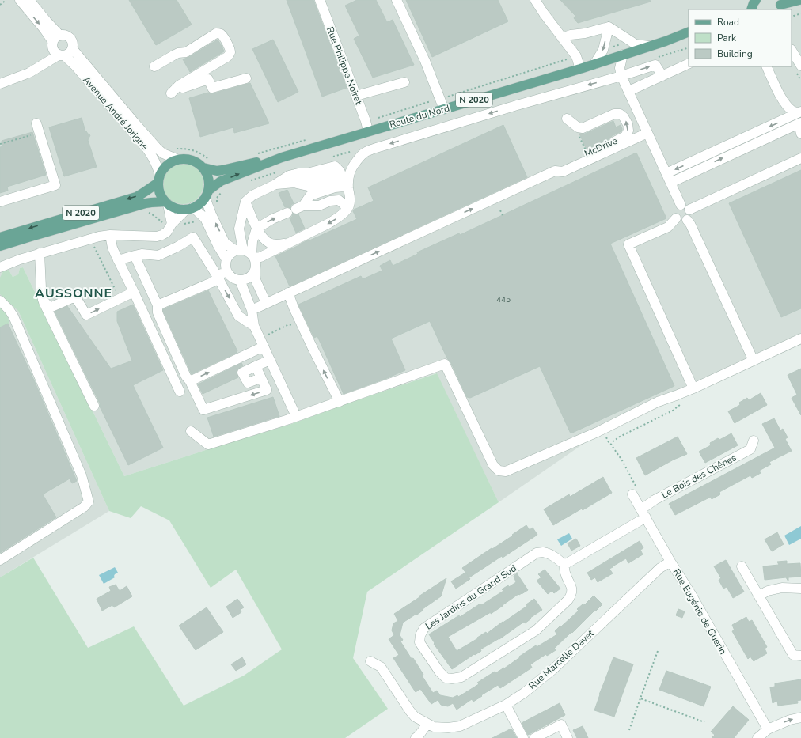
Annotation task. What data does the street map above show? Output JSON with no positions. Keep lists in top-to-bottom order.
{
  "streets": {
    "main road": ["N 2020", "Route du Nord"],
    "street": [
      "Rue Philippe Noiret",
      "Avenue André Jorigne",
      "McDrive",
      "Le Bois des Chênes",
      "Les Jardins du Grand Sud",
      "Rue Eugénie de Guerin",
      "Rue Marcelle Davet"
    ]
  },
  "crossings": [
    ["Rue Philippe Noiret", "Route du Nord"],
    ["N 2020", "Avenue André Jorigne"],
    ["N 2020", "Route du Nord"],
    ["Avenue André Jorigne", "Route du Nord"],
    ["Le Bois des Chênes", "Rue Eugénie de Guerin"],
    ["Rue Eugénie de Guerin", "Rue Marcelle Davet"]
  ],
  "districts": ["AUSSONNE"],
  "house_numbers": ["445"],
  "legend": ["Road", "Park", "Building"]
}
